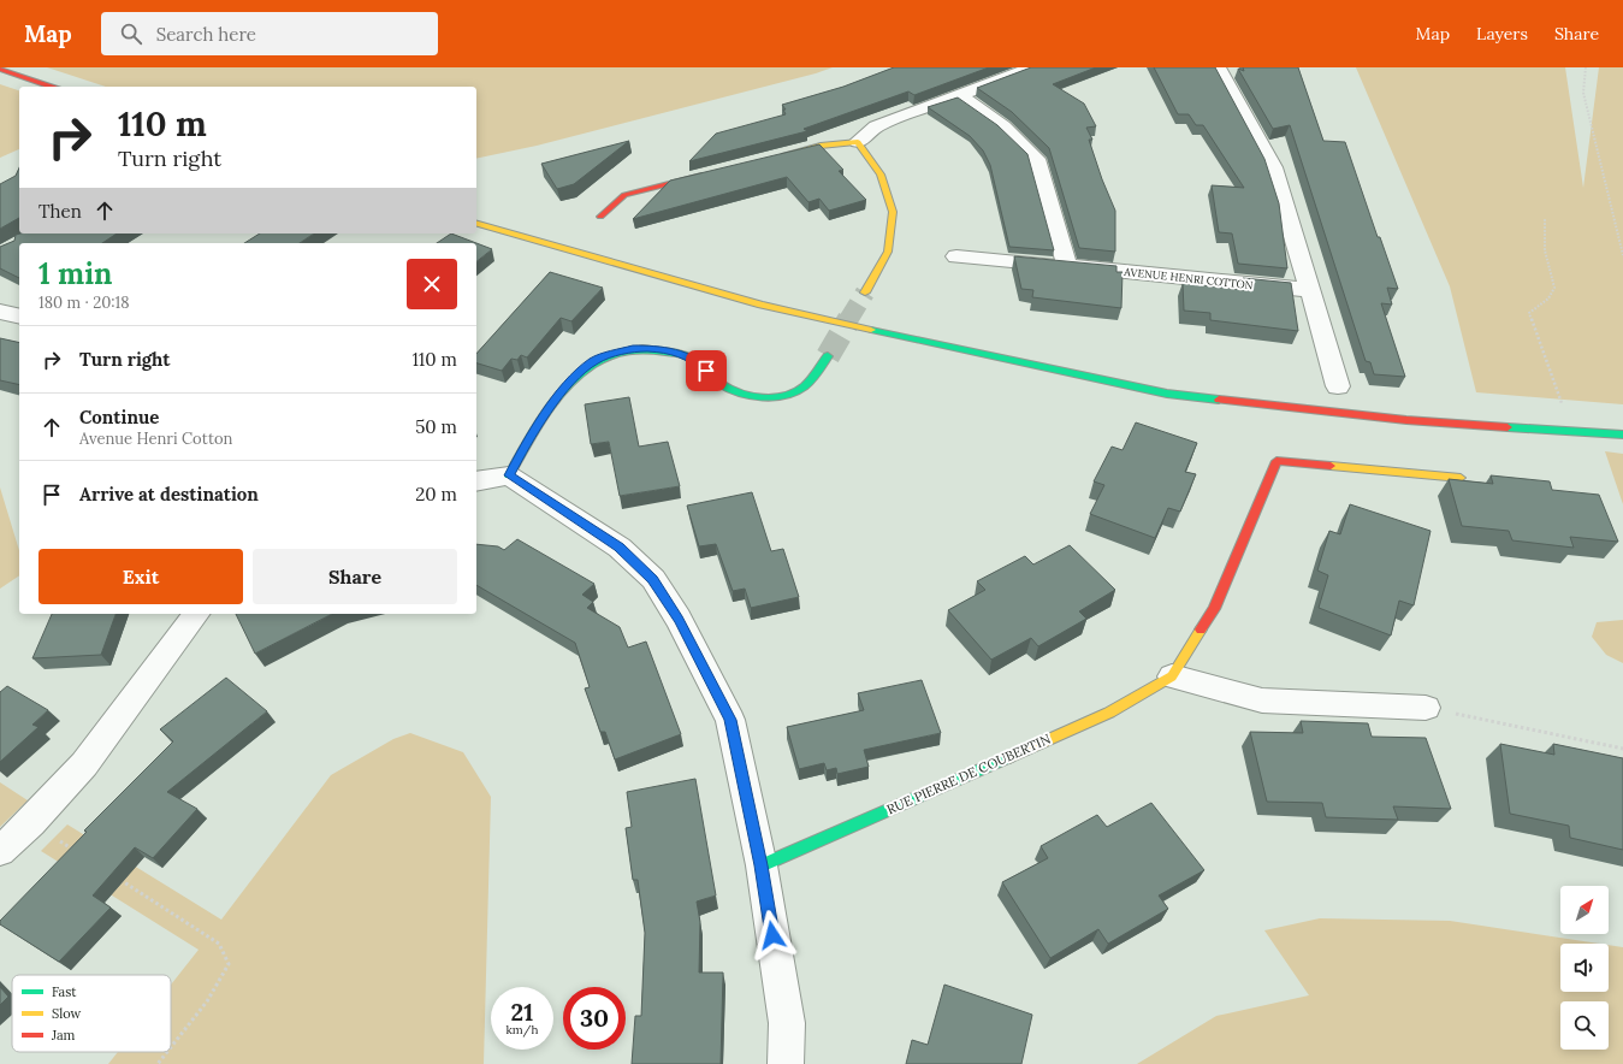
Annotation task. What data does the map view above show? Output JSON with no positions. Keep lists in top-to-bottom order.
{
  "streets": {
    "street": ["AVENUE HENRI COTTON", "RUE PIERRE DE COUBERTIN"]
  },
  "legend": ["Fast", "Slow", "Jam"],
  "north": "top right",
  "page": {
    "header": "Map",
    "search": "Search here",
    "nav": ["Map", "Layers", "Share"],
    "turn": ["110 m", "Turn right"],
    "then": "Then",
    "heading": ["1 min", "180 m · 20:18"],
    "list": [
      {
        "name": "Turn right",
        "value": "110 m"
      },
      {
        "name": "Continue",
        "note": "Avenue Henri Cotton",
        "value": "50 m"
      },
      {
        "name": "Arrive at destination",
        "value": "20 m"
      }
    ],
    "buttons": ["Exit", "Share"],
    "speed": "21 km/h",
    "limit": "30"
  }
}
